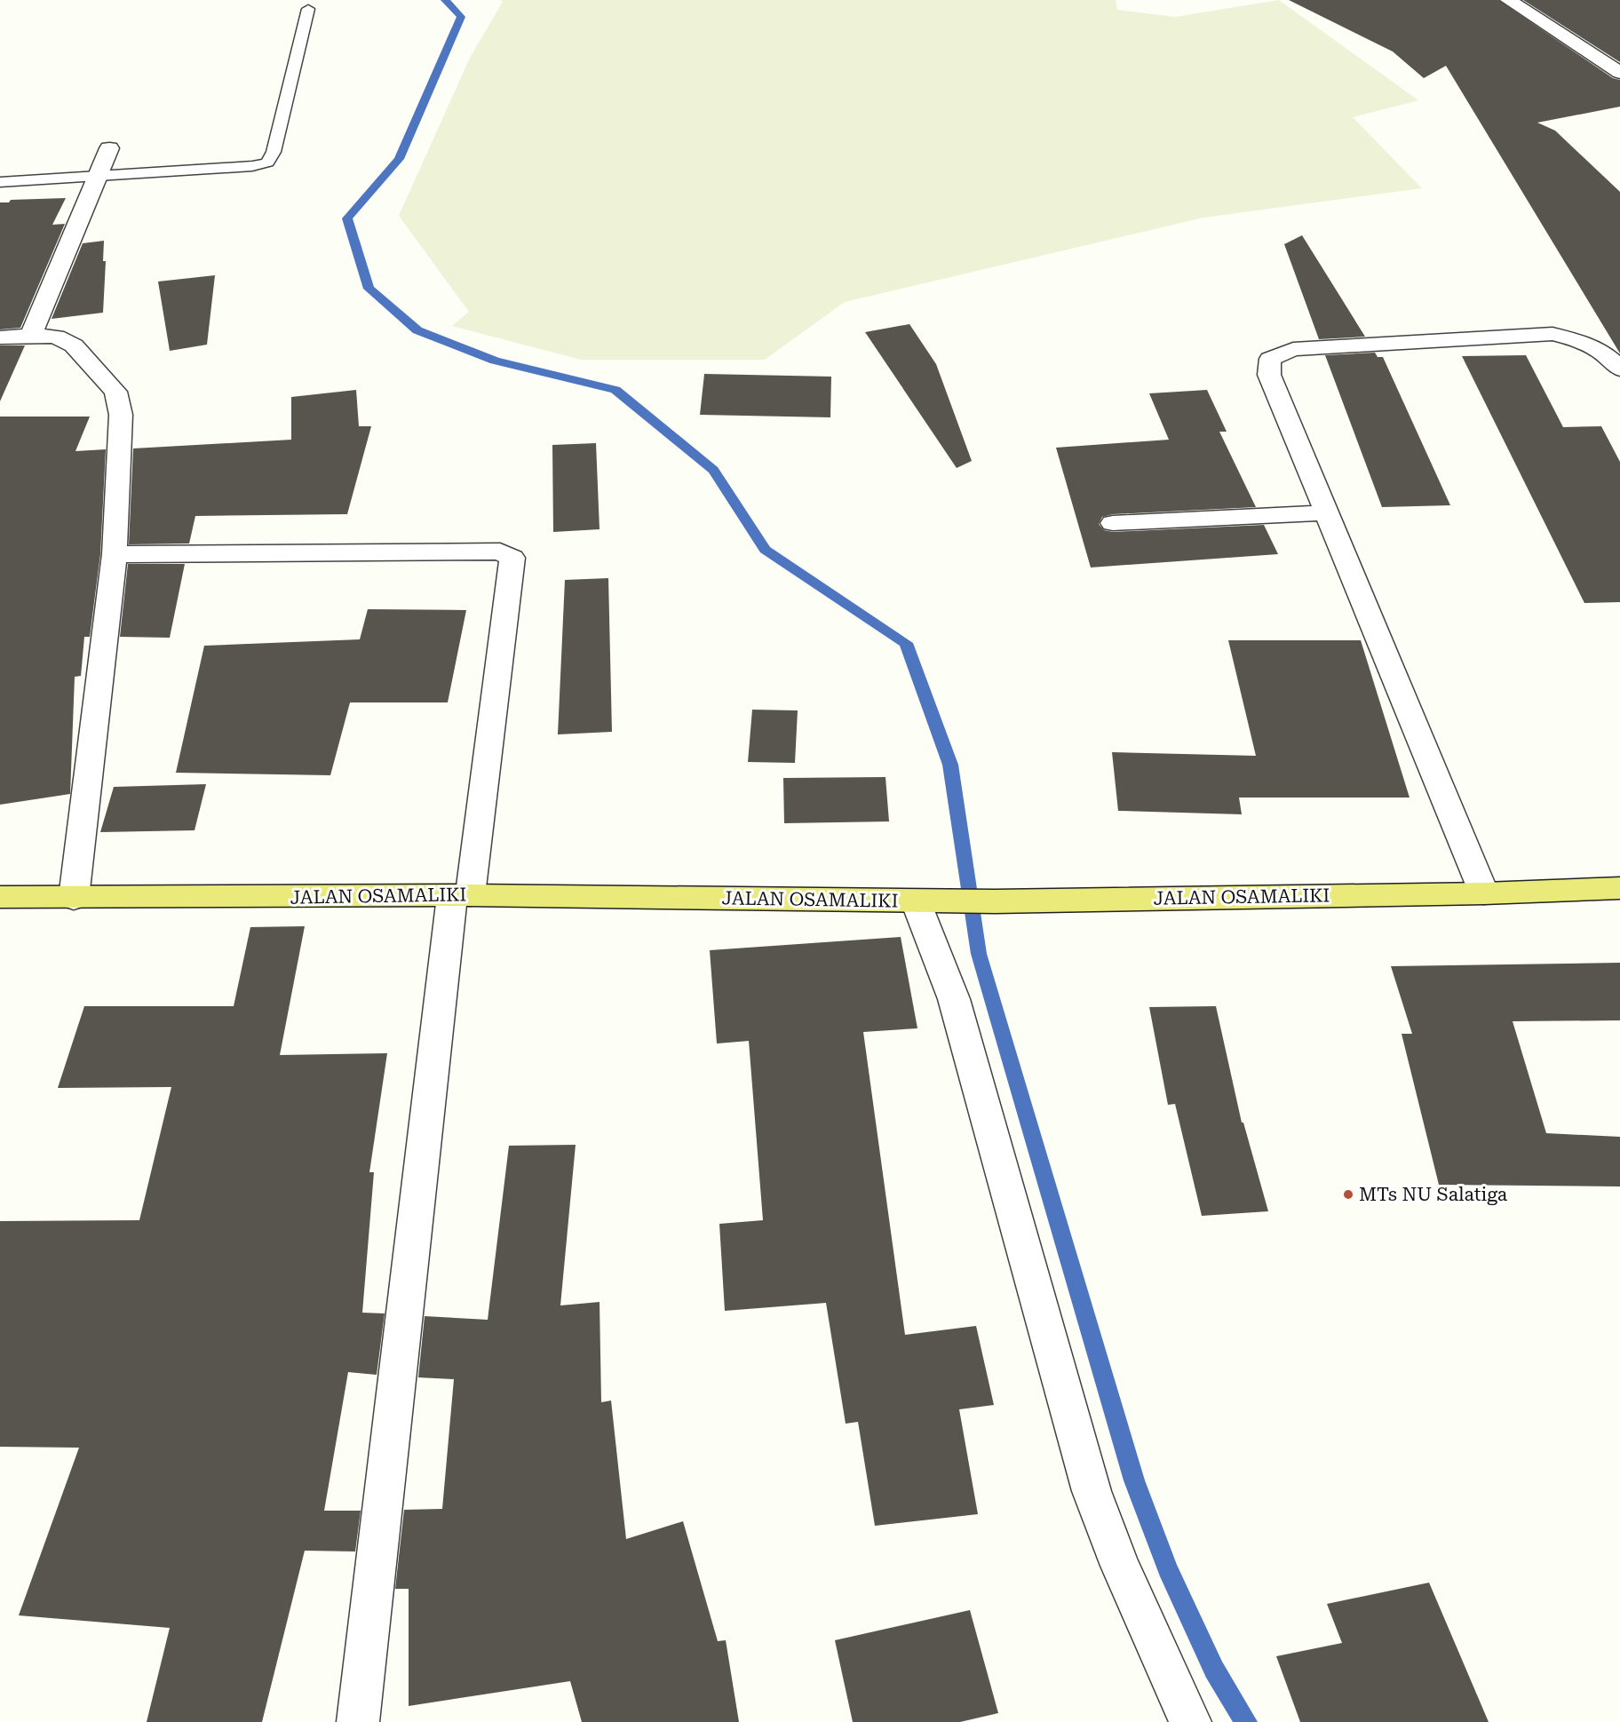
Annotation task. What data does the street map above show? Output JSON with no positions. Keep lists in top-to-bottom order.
{
  "streets": {
    "main road": ["JALAN OSAMALIKI"]
  },
  "places": ["MTs NU Salatiga"]
}
